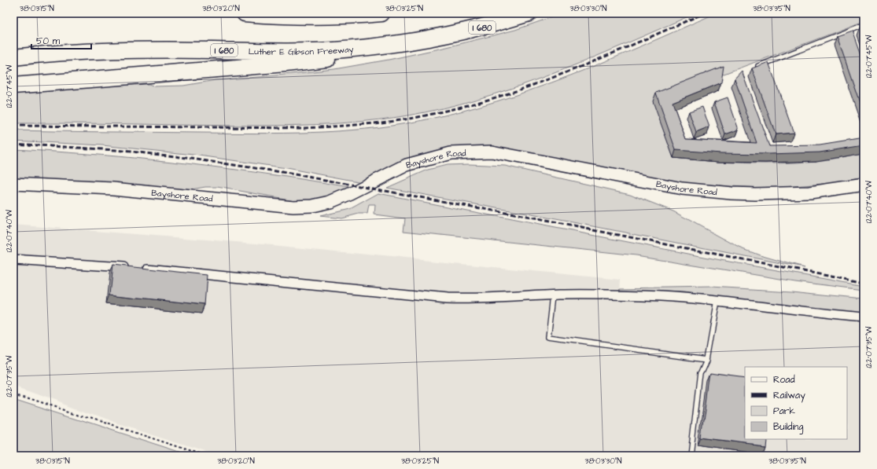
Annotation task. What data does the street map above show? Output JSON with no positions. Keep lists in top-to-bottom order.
{
  "streets": {
    "highway": ["I 680", "Luther E Gibson Freeway"],
    "street": ["Bayshore Road"]
  },
  "legend": [
    "Road",
    "Railway",
    "Park",
    "Building"
  ],
  "scale_bar": "50 m",
  "coordinates": [
    "38°03'15\"N",
    "38°03'20\"N",
    "38°03'25\"N",
    "38°03'30\"N",
    "38°03'35\"N",
    "122°07'45\"W",
    "122°07'40\"W",
    "122°07'35\"W"
  ]
}
